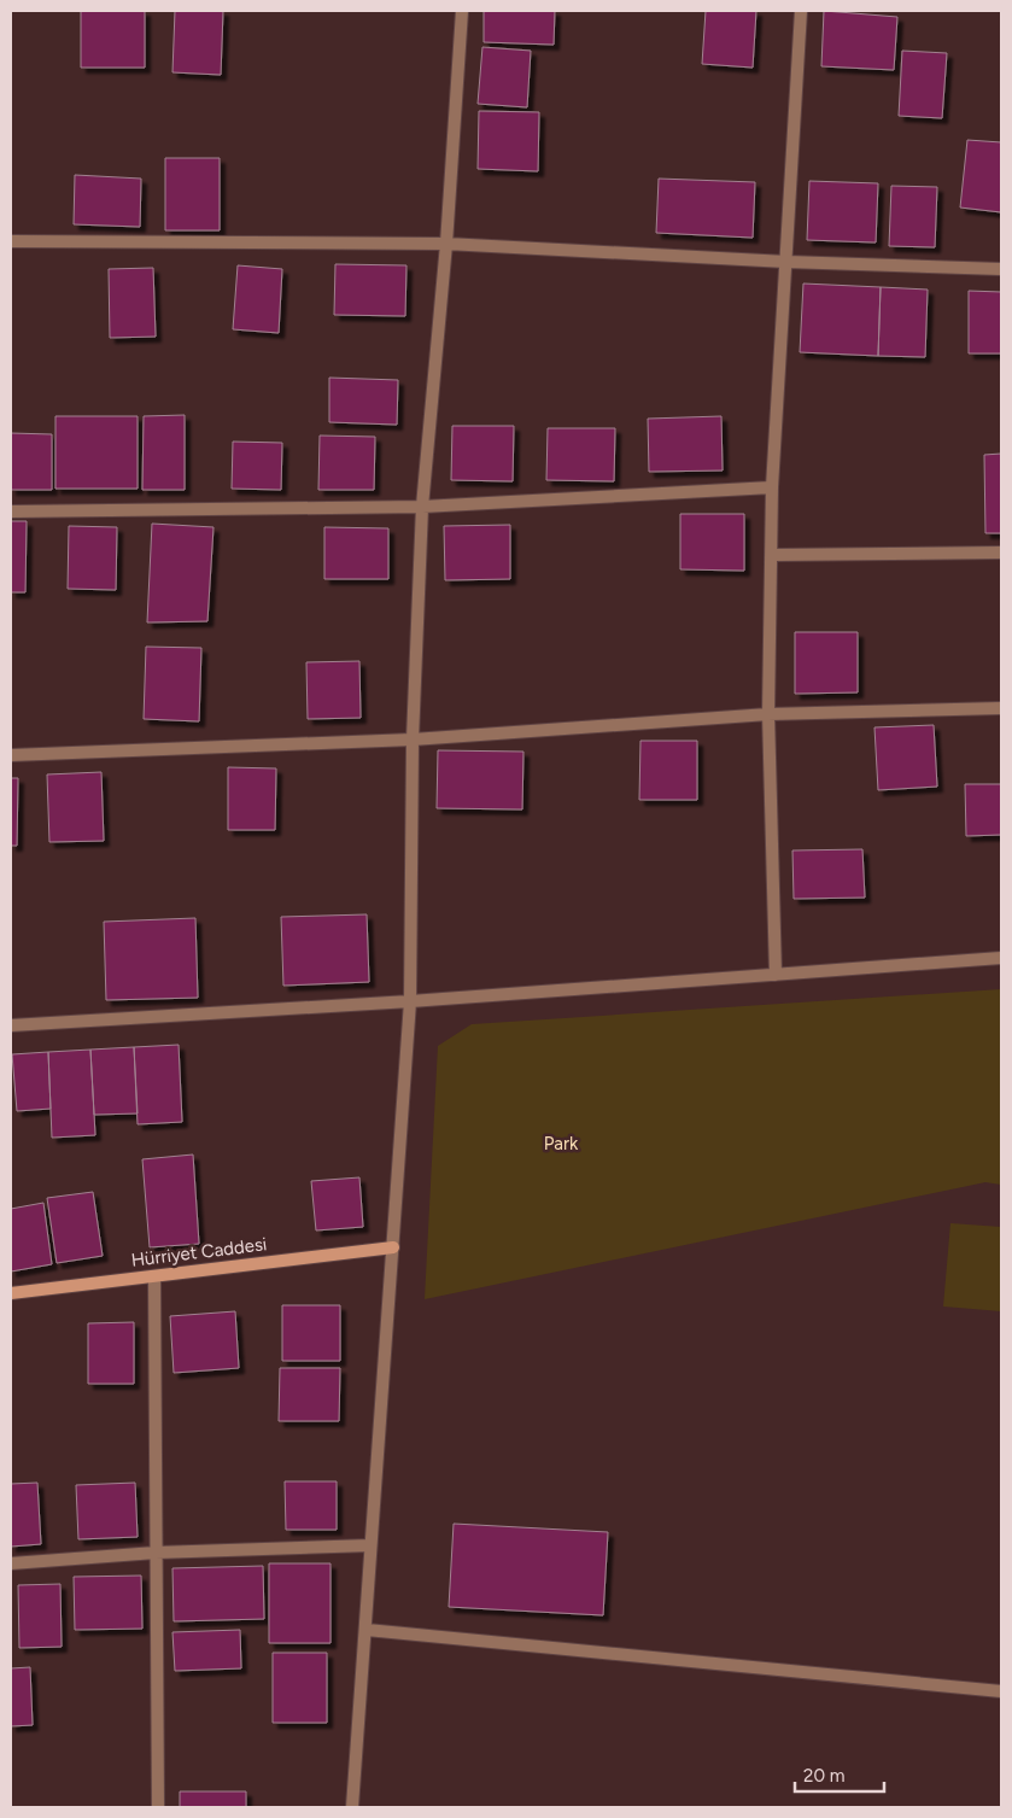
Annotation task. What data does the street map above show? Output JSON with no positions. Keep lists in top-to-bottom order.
{
  "streets": {
    "street": ["Hürriyet Caddesi"]
  },
  "parks": ["Park"],
  "scale_bar": "20 m"
}
